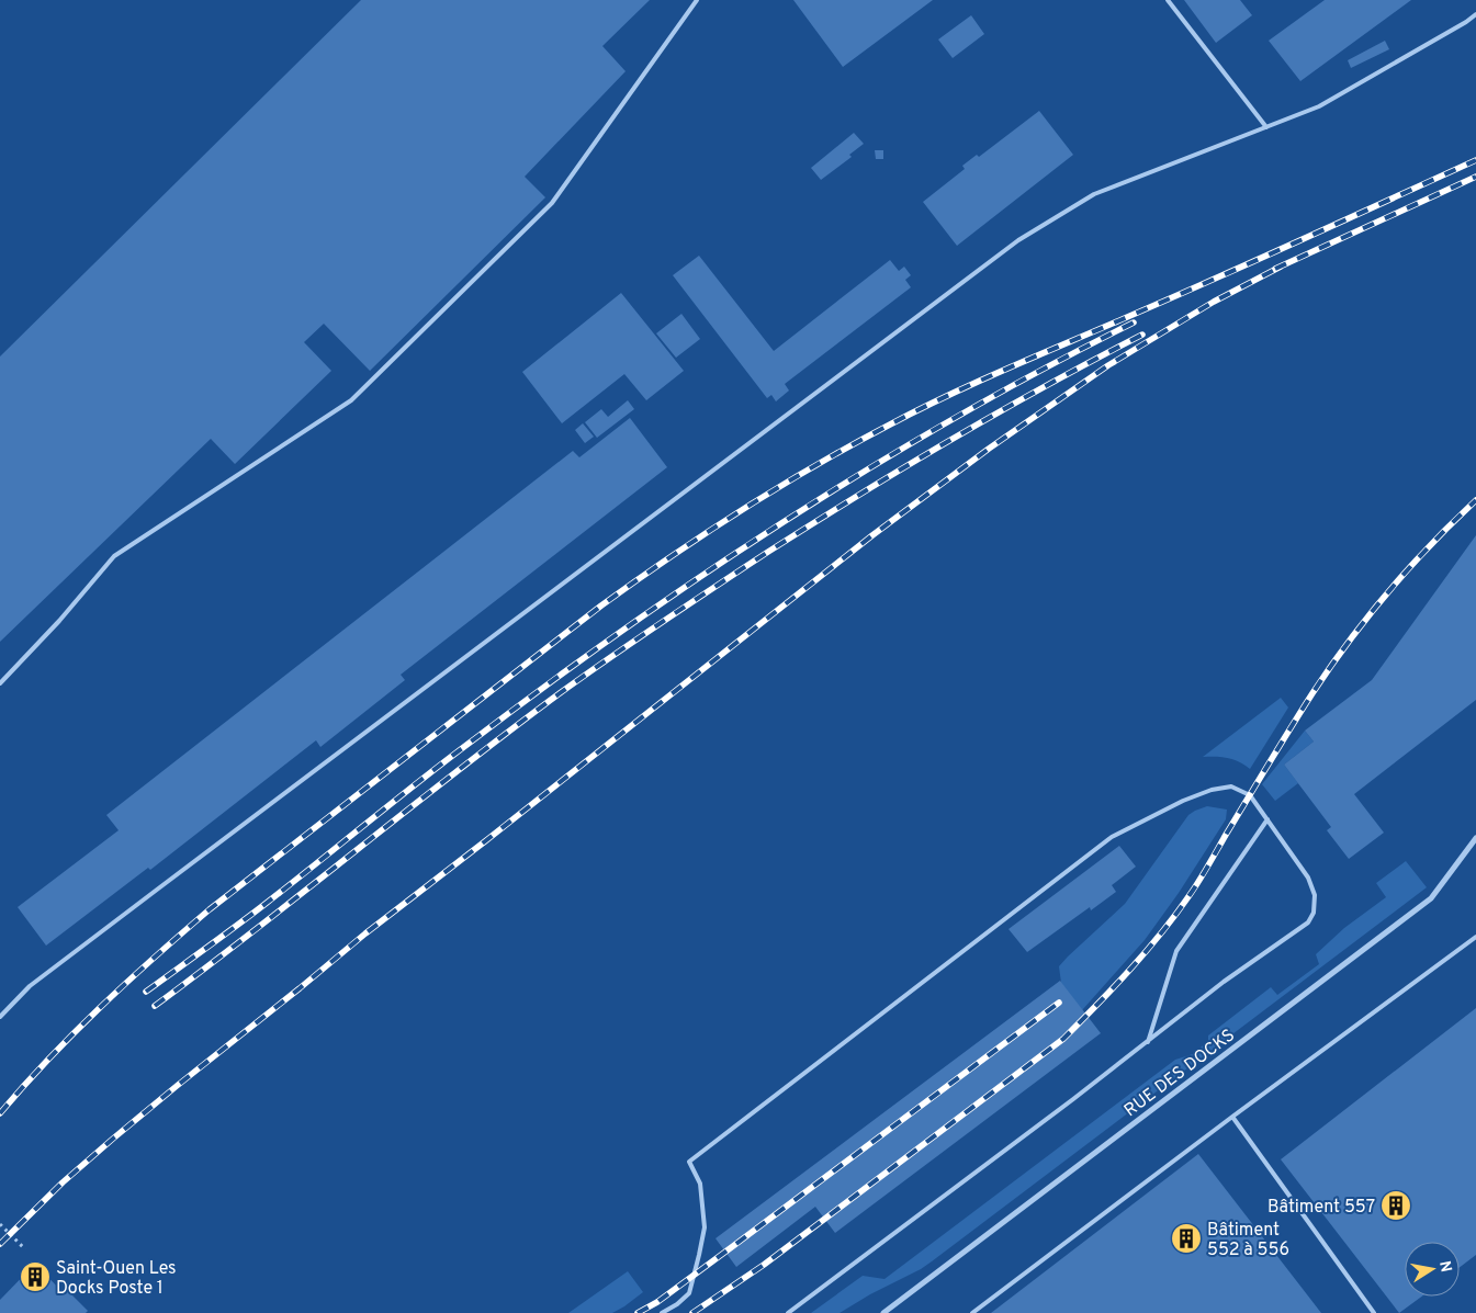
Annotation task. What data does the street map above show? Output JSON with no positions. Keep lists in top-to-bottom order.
{
  "streets": {
    "street": ["RUE DES DOCKS"]
  },
  "places": {
    "building": ["Bâtiment 557", "Bâtiment 552 à 556", "Saint-Ouen Les Docks Poste 1"]
  },
  "north": "right"
}
